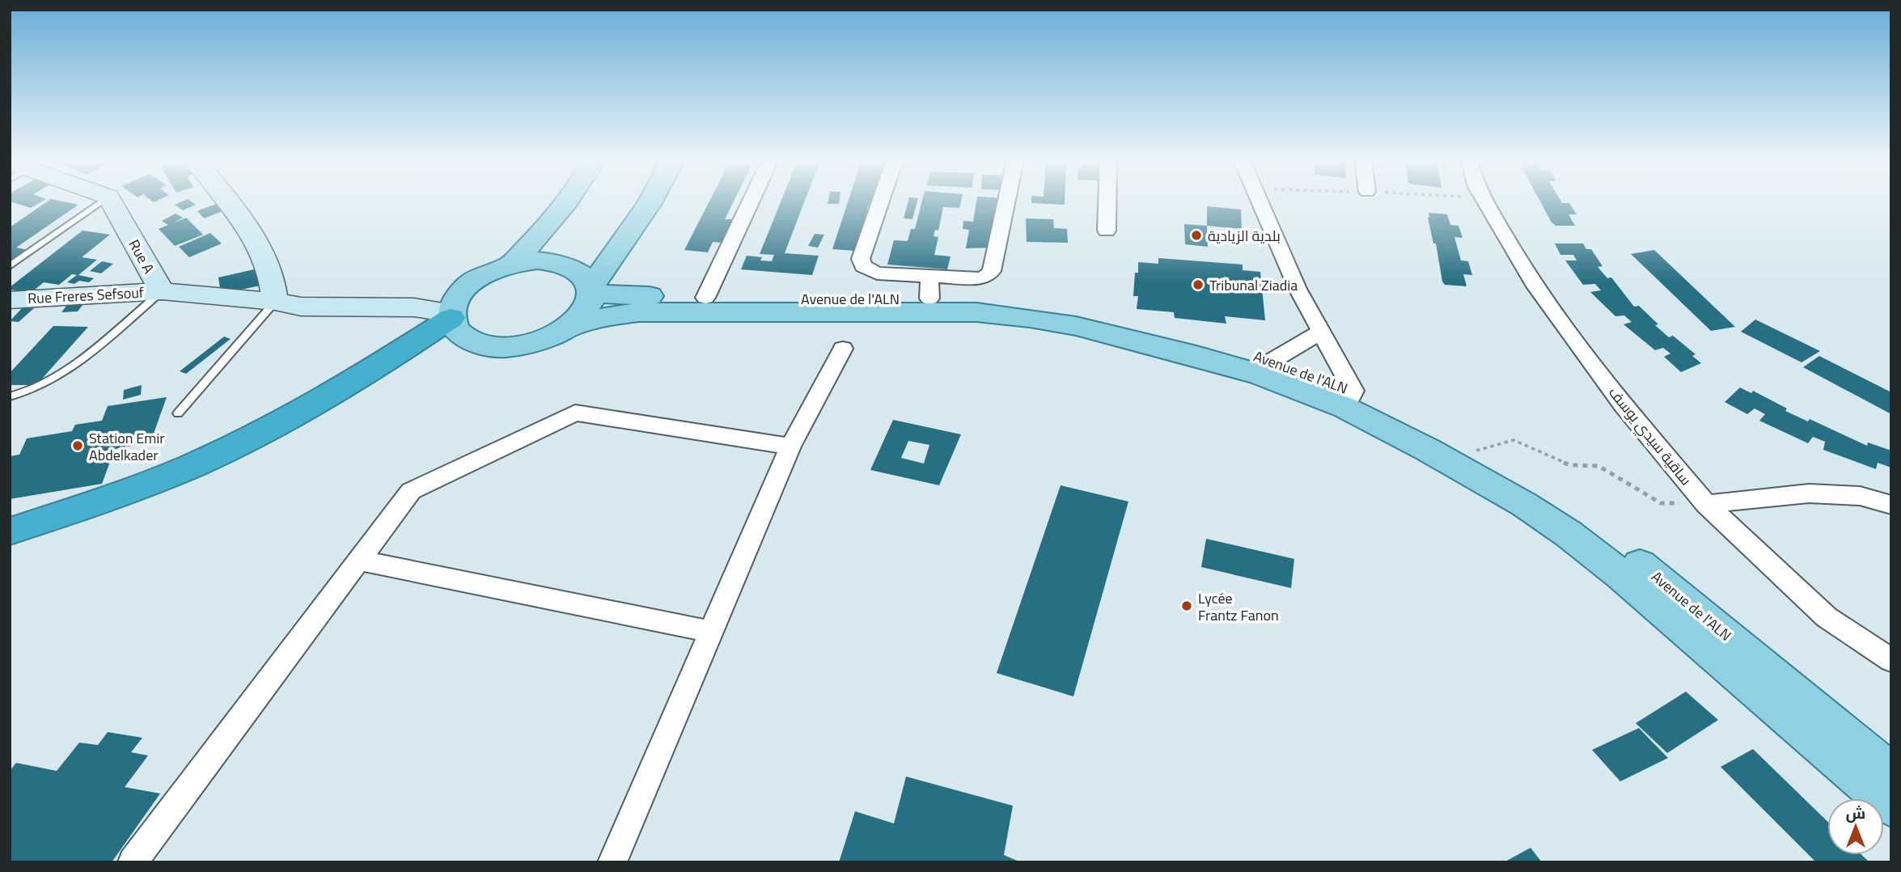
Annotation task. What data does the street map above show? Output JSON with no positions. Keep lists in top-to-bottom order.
{
  "streets": {
    "main road": ["Rue A", "Rue Freres Sefsouf", "Avenue de l'ALN"],
    "street": ["ساقية سيدي يوسف"]
  },
  "crossings": [
    ["Rue A", "Rue Freres Sefsouf"]
  ],
  "places": [
    "بلدية الزيادية",
    "Tribunal Ziadia",
    "Station Emir Abdelkader",
    "Lycée Frantz Fanon"
  ],
  "north": "top"
}
